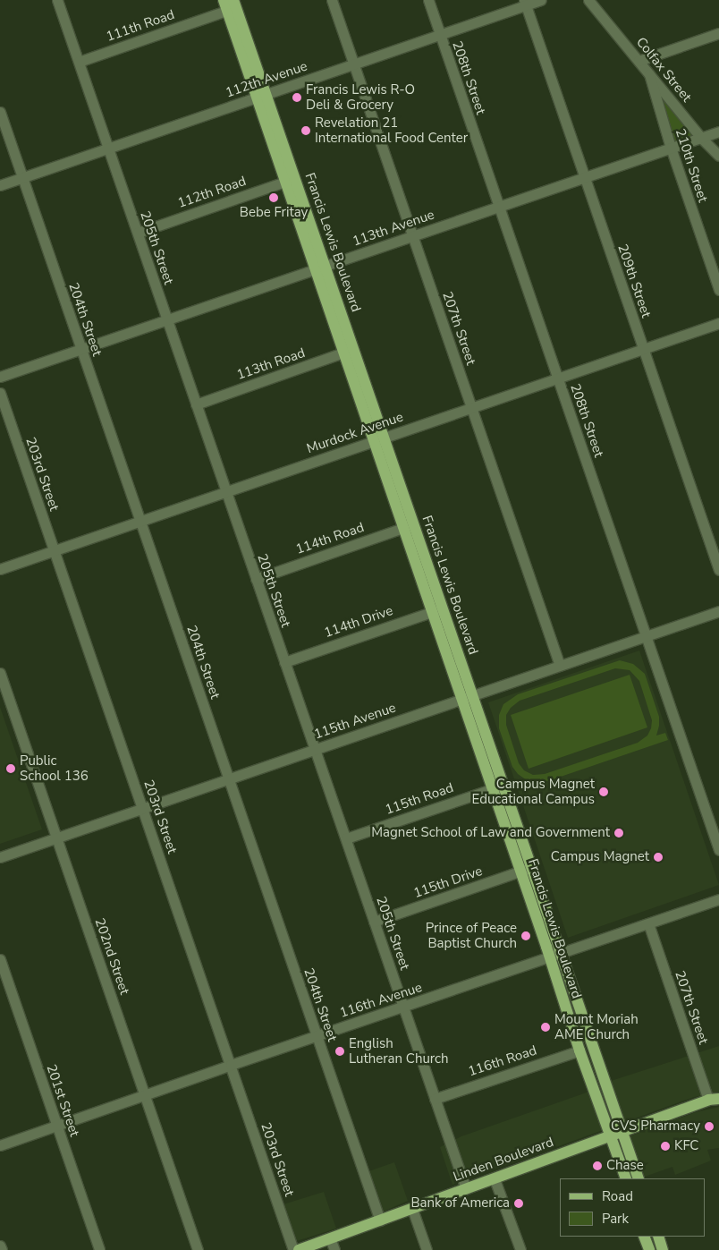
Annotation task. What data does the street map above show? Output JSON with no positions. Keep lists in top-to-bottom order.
{
  "streets": {
    "main road": ["Francis Lewis Boulevard", "Linden Boulevard"],
    "street": [
      "111th Road",
      "Colfax Street",
      "208th Street",
      "112th Avenue",
      "210th Street",
      "112th Road",
      "113th Avenue",
      "205th Street",
      "209th Street",
      "204th Street",
      "207th Street",
      "113th Road",
      "Murdock Avenue",
      "203rd Street",
      "114th Road",
      "114th Drive",
      "115th Avenue",
      "115th Road",
      "115th Drive",
      "202nd Street",
      "116th Avenue",
      "116th Road",
      "201st Street"
    ]
  },
  "crossings": [
    ["111th Road", "Francis Lewis Boulevard"],
    ["111th Road", "205th Street"],
    ["Colfax Street", "210th Street"],
    ["Colfax Street", "113th Avenue"],
    ["208th Street", "112th Avenue"],
    ["208th Street", "113th Avenue"],
    ["208th Street", "Murdock Avenue"],
    ["208th Street", "115th Avenue"],
    ["112th Avenue", "Francis Lewis Boulevard"],
    ["112th Avenue", "205th Street"],
    ["112th Avenue", "209th Street"],
    ["112th Avenue", "204th Street"],
    ["112th Avenue", "207th Street"],
    ["210th Street", "113th Avenue"],
    ["112th Road", "Francis Lewis Boulevard"],
    ["112th Road", "205th Street"],
    ["113th Avenue", "Francis Lewis Boulevard"],
    ["113th Avenue", "205th Street"],
    ["113th Avenue", "209th Street"],
    ["113th Avenue", "204th Street"],
    ["113th Avenue", "207th Street"],
    ["Francis Lewis Boulevard", "113th Road"],
    ["Francis Lewis Boulevard", "Murdock Avenue"],
    ["Francis Lewis Boulevard", "114th Road"],
    ["Francis Lewis Boulevard", "114th Drive"],
    ["Francis Lewis Boulevard", "115th Avenue"],
    ["Francis Lewis Boulevard", "115th Road"],
    ["Francis Lewis Boulevard", "115th Drive"],
    ["Francis Lewis Boulevard", "116th Avenue"],
    ["Francis Lewis Boulevard", "116th Road"],
    ["Francis Lewis Boulevard", "Linden Boulevard"],
    ["205th Street", "113th Road"],
    ["205th Street", "Murdock Avenue"],
    ["205th Street", "114th Road"],
    ["205th Street", "114th Drive"],
    ["205th Street", "115th Avenue"],
    ["205th Street", "115th Road"],
    ["205th Street", "115th Drive"],
    ["205th Street", "116th Avenue"],
    ["205th Street", "116th Road"],
    ["205th Street", "Linden Boulevard"],
    ["209th Street", "Murdock Avenue"],
    ["204th Street", "Murdock Avenue"],
    ["204th Street", "115th Avenue"],
    ["204th Street", "116th Avenue"],
    ["204th Street", "Linden Boulevard"],
    ["207th Street", "Murdock Avenue"],
    ["207th Street", "115th Avenue"],
    ["207th Street", "116th Avenue"],
    ["207th Street", "Linden Boulevard"],
    ["Murdock Avenue", "203rd Street"],
    ["203rd Street", "115th Avenue"],
    ["203rd Street", "116th Avenue"],
    ["115th Avenue", "202nd Street"],
    ["202nd Street", "116th Avenue"],
    ["116th Avenue", "201st Street"]
  ],
  "places": [
    "Francis Lewis R-O Deli & Grocery",
    "Revelation 21 International Food Center",
    "Bebe Fritay",
    "Public School 136",
    "Campus Magnet Educational Campus",
    "Magnet School of Law and Government",
    "Campus Magnet",
    "Prince of Peace Baptist Church",
    "Mount Moriah AME Church",
    "English Lutheran Church",
    "CVS Pharmacy",
    "KFC",
    "Chase",
    "Bank of America"
  ],
  "legend": ["Road", "Park"]
}
